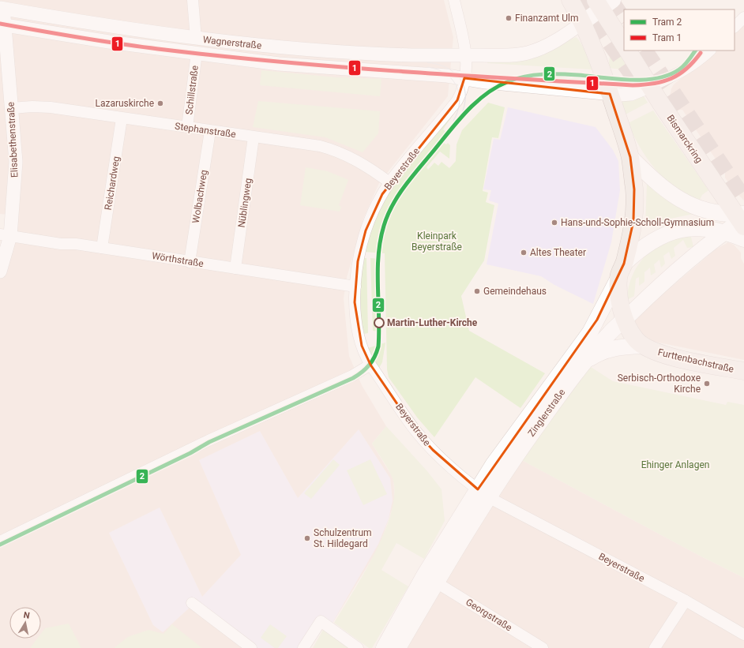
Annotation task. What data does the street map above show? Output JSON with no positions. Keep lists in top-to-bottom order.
{
  "streets": {
    "main road": [
      "Wagnerstraße",
      "Bismarckring",
      "Furttenbachstraße",
      "Zinglerstraße"
    ],
    "street": [
      "Schillstraße",
      "Stephanstraße",
      "Elisabethenstraße",
      "Beyerstraße",
      "Reichardweg",
      "Wolbachweg",
      "Nüblingweg",
      "Wörthstraße",
      "Georgstraße"
    ]
  },
  "crossings": [
    ["Wagnerstraße", "Schillstraße"],
    ["Wagnerstraße", "Bismarckring"],
    ["Wagnerstraße", "Elisabethenstraße"],
    ["Wagnerstraße", "Beyerstraße"],
    ["Schillstraße", "Stephanstraße"],
    ["Stephanstraße", "Elisabethenstraße"],
    ["Stephanstraße", "Beyerstraße"],
    ["Stephanstraße", "Reichardweg"],
    ["Stephanstraße", "Wolbachweg"],
    ["Stephanstraße", "Nüblingweg"],
    ["Bismarckring", "Zinglerstraße"],
    ["Elisabethenstraße", "Wörthstraße"],
    ["Beyerstraße", "Wörthstraße"],
    ["Beyerstraße", "Zinglerstraße"],
    ["Reichardweg", "Wörthstraße"],
    ["Wolbachweg", "Wörthstraße"],
    ["Nüblingweg", "Wörthstraße"],
    ["Furttenbachstraße", "Zinglerstraße"],
    ["Zinglerstraße", "Georgstraße"]
  ],
  "parks": ["Kleinpark Beyerstraße", "Ehinger Anlagen"],
  "places": [
    "Finanzamt Ulm",
    "Lazaruskirche",
    "Hans-und-Sophie-Scholl-Gymnasium",
    "Altes Theater",
    "Gemeindehaus",
    "Martin-Luther-Kirche",
    "Serbisch-Orthodoxe Kirche",
    "Schulzentrum St. Hildegard"
  ],
  "lines": ["tram line 1", "tram line 2"],
  "legend": ["Tram 2", "Tram 1"],
  "north": "top"
}
